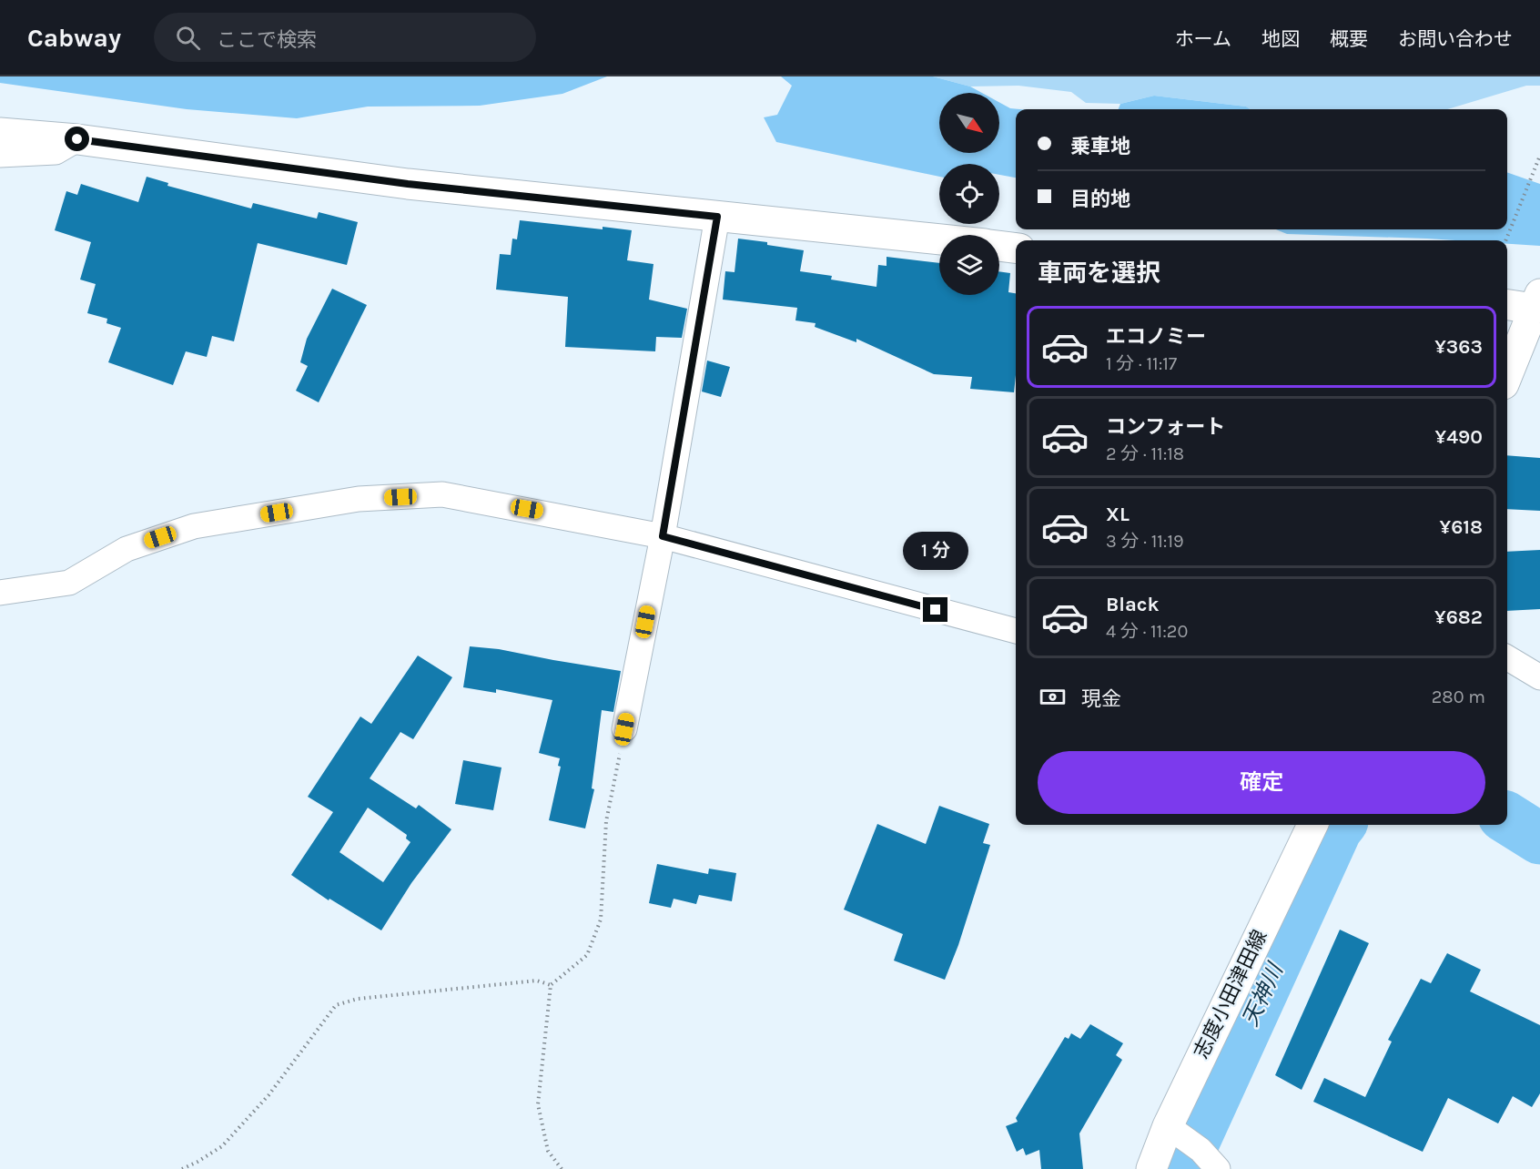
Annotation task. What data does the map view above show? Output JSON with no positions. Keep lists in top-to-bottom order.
{
  "streets": {
    "street": ["志度小田津田線"]
  },
  "water": ["天神川"],
  "north": "bottom right",
  "page": {
    "header": "Cabway",
    "search": "ここで検索",
    "nav": [
      "ホーム",
      "地図",
      "概要",
      "お問い合わせ"
    ],
    "banner": ["乗車地", "目的地"],
    "heading": "車両を選択",
    "list": [
      {
        "name": "エコノミー",
        "note": "1 分 · 11:17",
        "value": "¥363"
      },
      {
        "name": "コンフォート",
        "note": "2 分 · 11:18",
        "value": "¥490"
      },
      {
        "name": "XL",
        "note": "3 分 · 11:19",
        "value": "¥618"
      },
      {
        "name": "Black",
        "note": "4 分 · 11:20",
        "value": "¥682"
      }
    ],
    "bubble": "1 分",
    "pay": ["現金", "280 m"],
    "buttons": "確定"
  }
}
